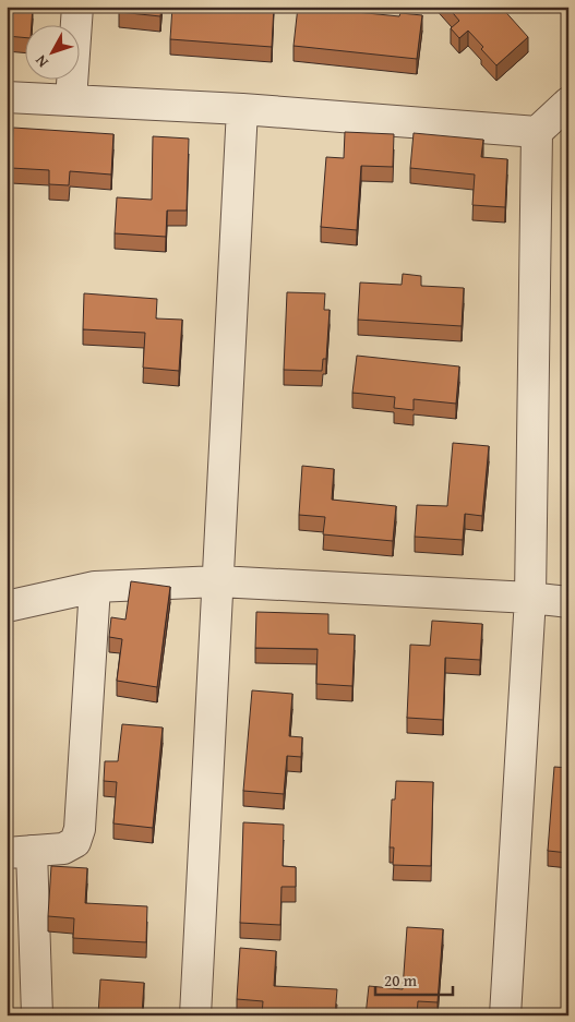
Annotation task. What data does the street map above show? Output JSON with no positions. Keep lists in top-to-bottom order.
{
  "scale_bar": "20 m",
  "north": "bottom left"
}
